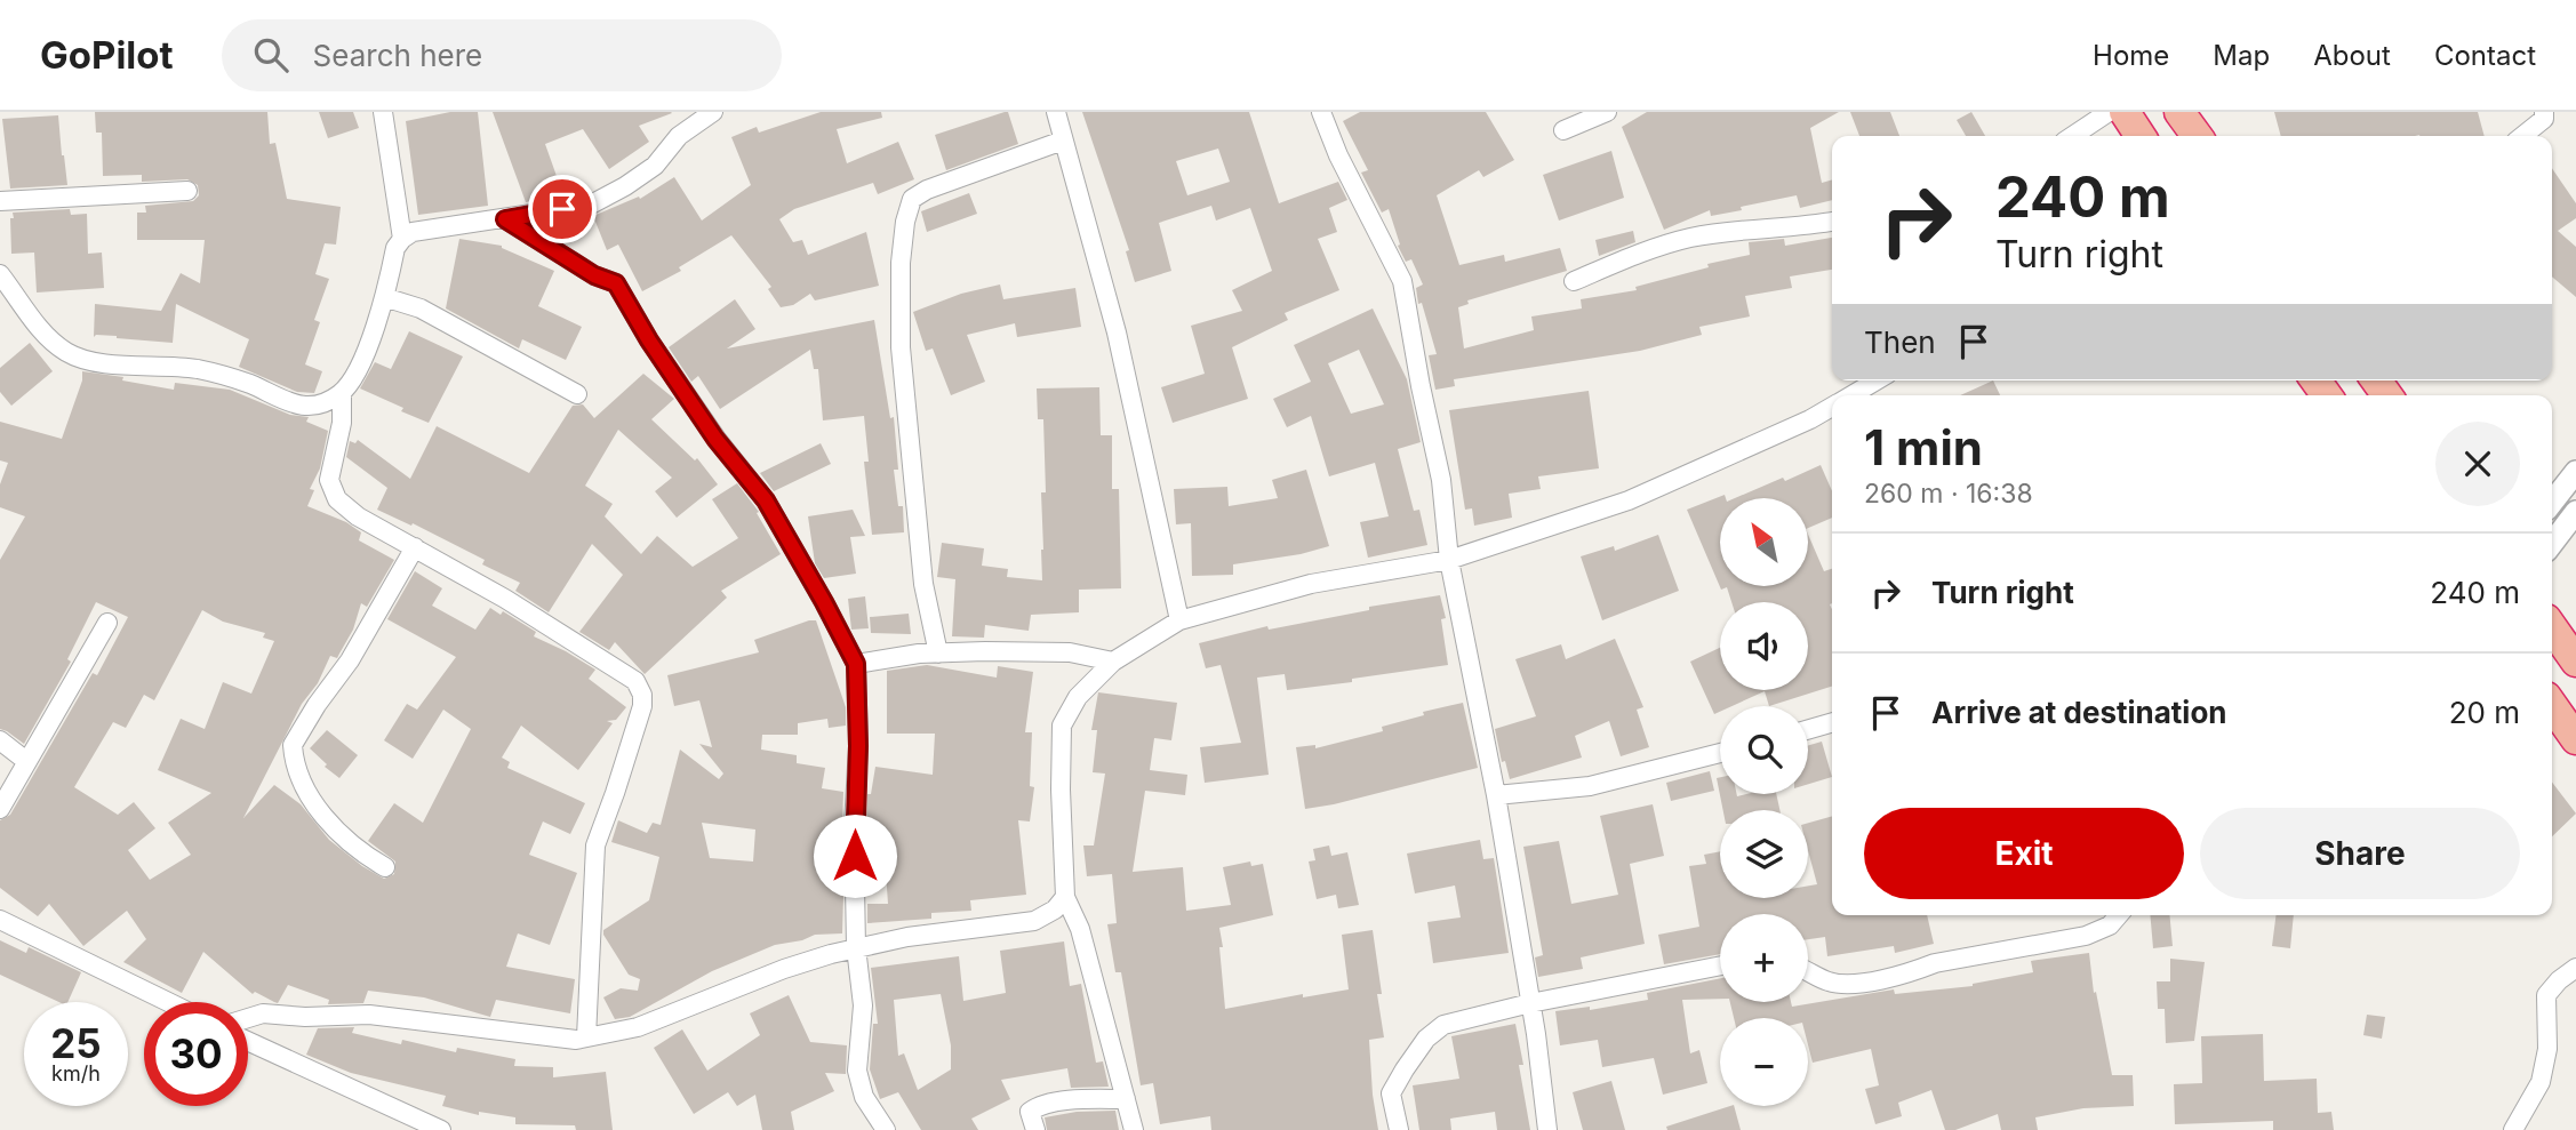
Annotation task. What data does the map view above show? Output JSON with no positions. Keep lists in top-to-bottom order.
{
  "north": "top left",
  "page": {
    "header": "GoPilot",
    "search": "Search here",
    "nav": [
      "Home",
      "Map",
      "About",
      "Contact"
    ],
    "turn": ["240 m", "Turn right"],
    "then": "Then",
    "heading": ["1 min", "260 m · 16:38"],
    "map_buttons": ["+", "−"],
    "list": [
      {
        "name": "Turn right",
        "value": "240 m"
      },
      {
        "name": "Arrive at destination",
        "value": "20 m"
      }
    ],
    "buttons": ["Exit", "Share"],
    "speed": "25 km/h",
    "limit": "30"
  }
}
